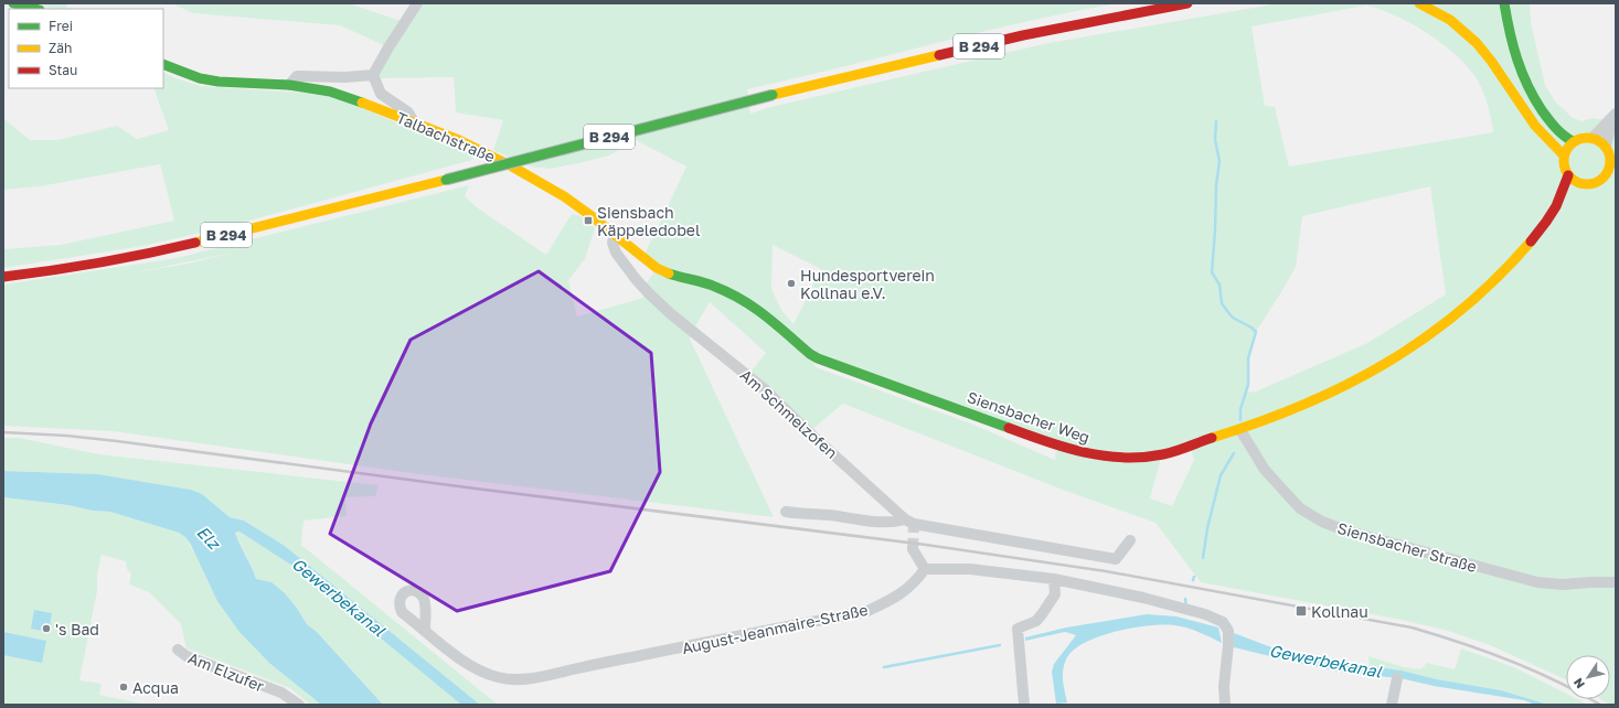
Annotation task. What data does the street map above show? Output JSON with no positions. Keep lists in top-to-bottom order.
{
  "streets": {
    "main road": ["B 294", "Talbachstraße", "Siensbacher Weg"],
    "street": [
      "Am Schmelzofen",
      "Siensbacher Straße",
      "August-Jeanmaire-Straße",
      "Am Elzufer"
    ]
  },
  "crossings": [
    ["Talbachstraße", "Am Schmelzofen"],
    ["Talbachstraße", "Siensbacher Weg"],
    ["Am Schmelzofen", "Siensbacher Weg"],
    ["Siensbacher Weg", "Siensbacher Straße"]
  ],
  "water": ["Elz", "Gewerbekanal"],
  "places": {
    "transit": ["Siensbach Käppeledobel", "Kollnau"],
    "other": ["Hundesportverein Kollnau e.V.", "'s Bad", "Acqua"]
  },
  "legend": ["Frei", "Zäh", "Stau"],
  "north": "bottom left"
}
